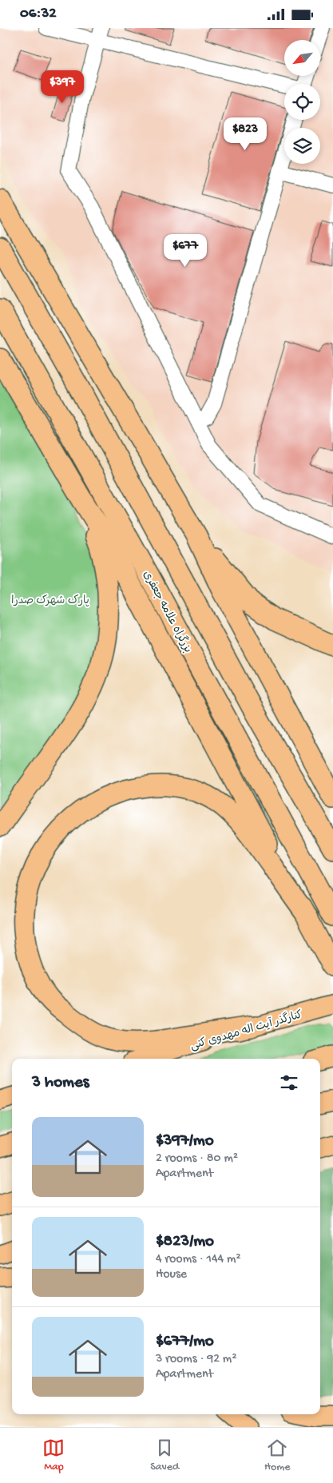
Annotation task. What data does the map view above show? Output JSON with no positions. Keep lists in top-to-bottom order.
{
  "streets": {
    "highway": ["بزرگراه علامه جعفری"],
    "main road": ["کنارگذر آیت اله مهدوی کنی"]
  },
  "parks": ["پارک شهرک صدرا"],
  "north": "bottom left",
  "page": {
    "status": "06:32",
    "price": ["$397", "$823", "$677"],
    "heading": "3 homes",
    "list": [
      {
        "name": "$397/mo",
        "note": "2 rooms · 80 m² · Apartment"
      },
      {
        "name": "$823/mo",
        "note": "4 rooms · 144 m² · House"
      },
      {
        "name": "$677/mo",
        "note": "3 rooms · 92 m² · Apartment"
      }
    ],
    "tabs": ["Map", "Saved", "Home"]
  }
}
